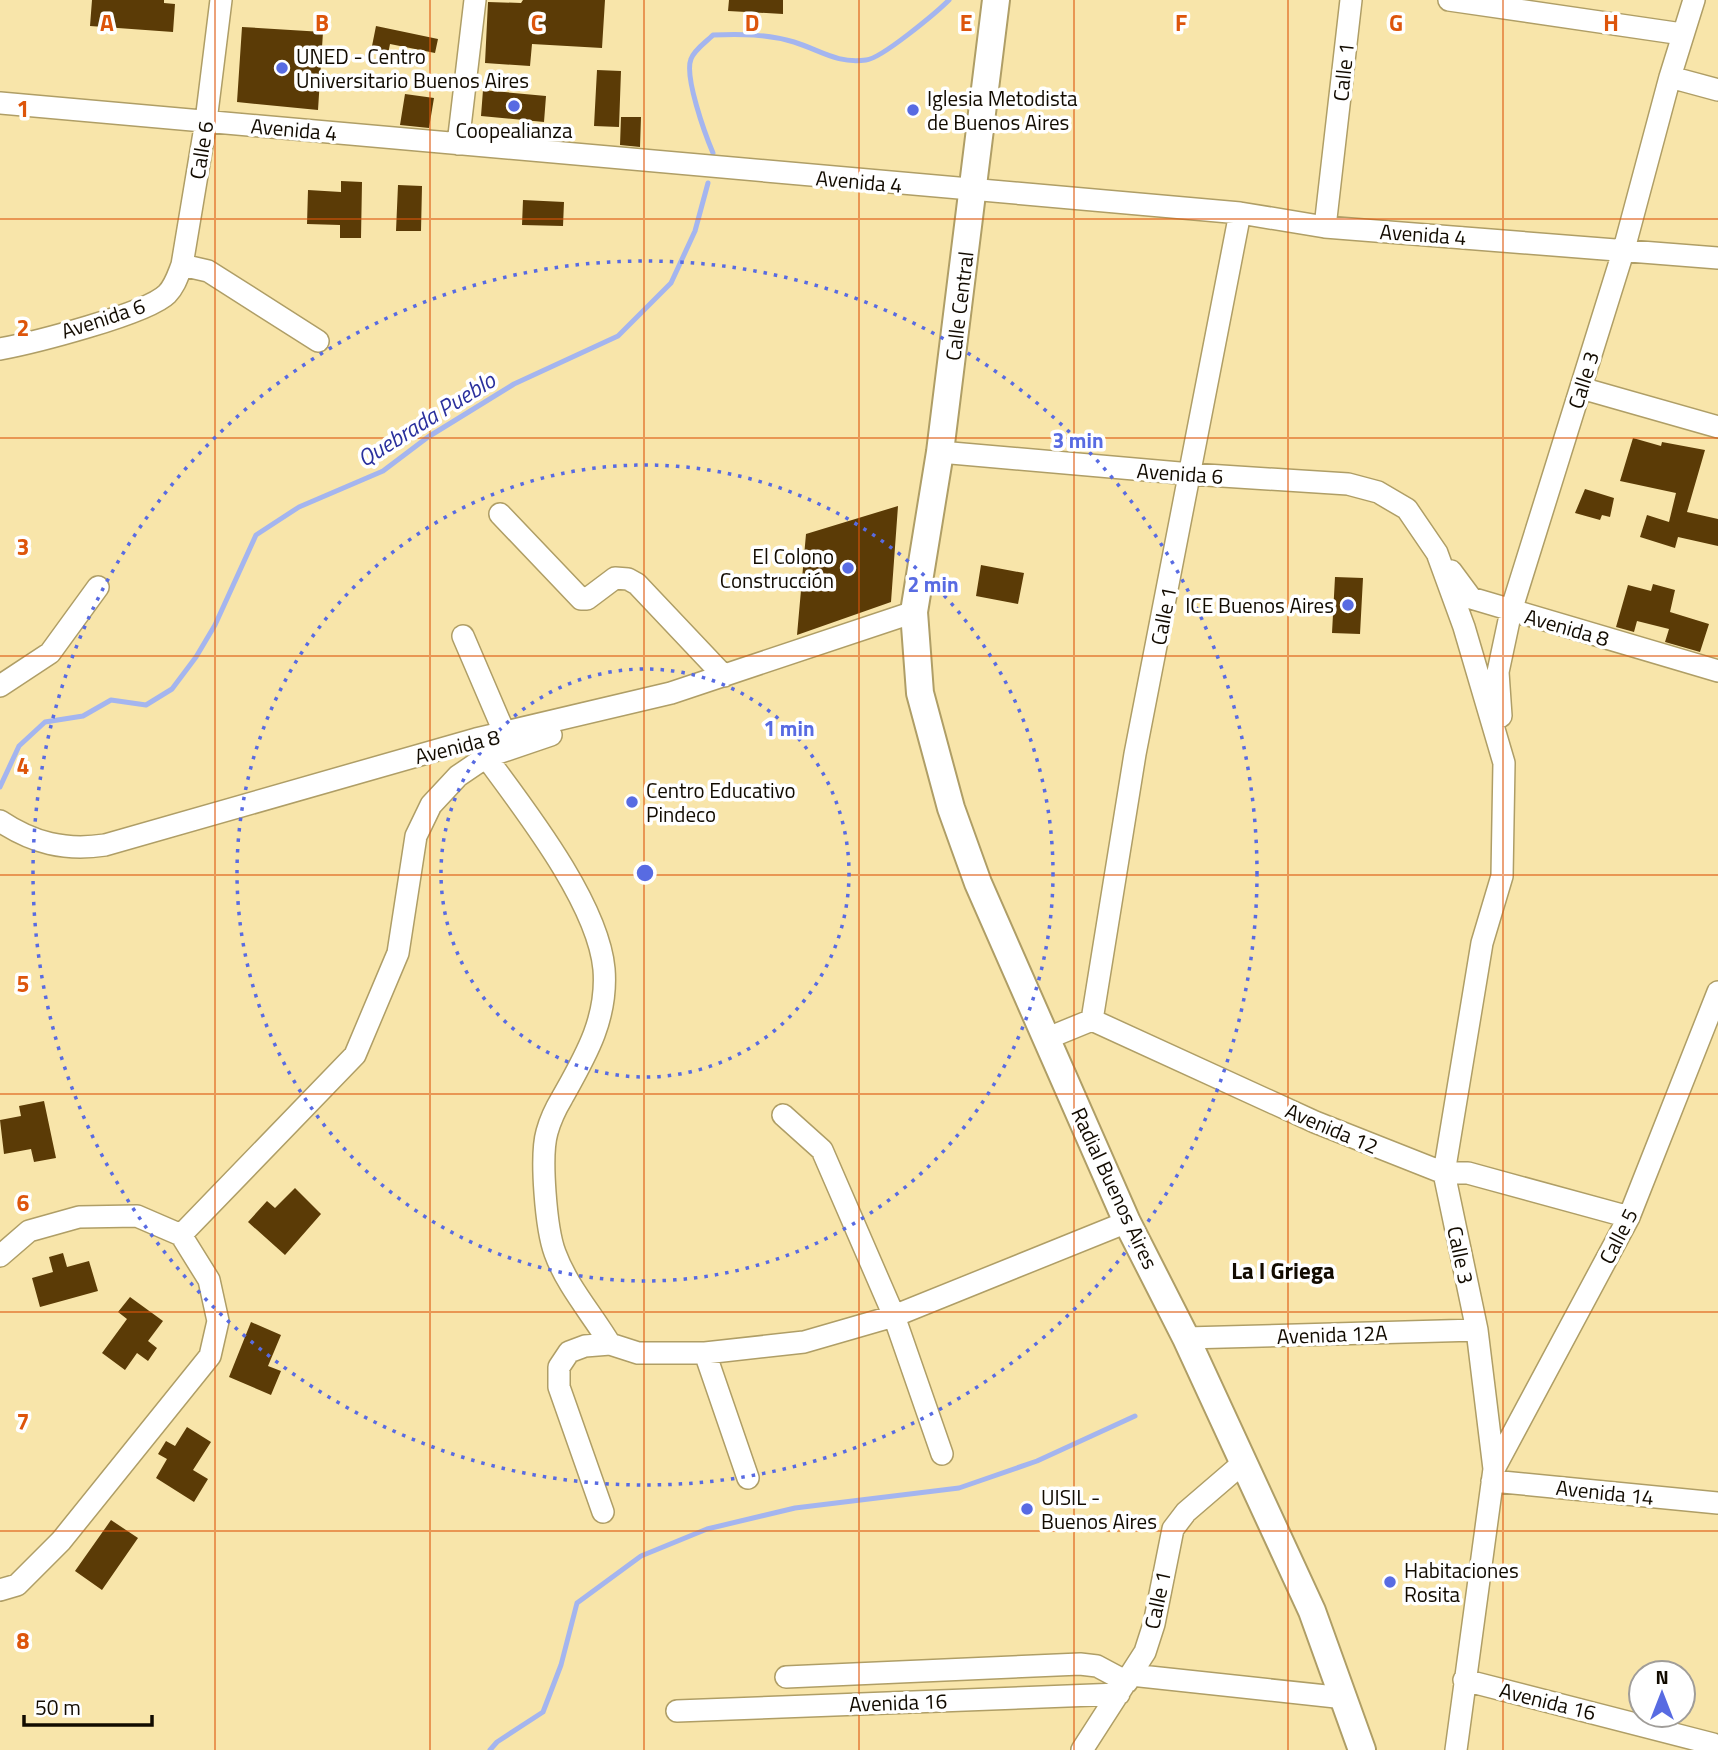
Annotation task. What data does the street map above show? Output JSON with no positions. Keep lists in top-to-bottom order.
{
  "streets": {
    "main road": ["Calle Central", "Radial Buenos Aires"],
    "street": [
      "Calle 1",
      "Avenida 4",
      "Calle 6",
      "Avenida 6",
      "Calle 3",
      "Avenida 8",
      "Avenida 12",
      "Calle 5",
      "Avenida 12A",
      "Avenida 14",
      "Avenida 16"
    ]
  },
  "crossings": [
    ["Calle 1", "Avenida 4"],
    ["Calle 1", "Avenida 6"],
    ["Calle 1", "Avenida 12"],
    ["Calle 1", "Radial Buenos Aires"],
    ["Calle 1", "Avenida 16"],
    ["Avenida 4", "Calle 6"],
    ["Avenida 4", "Calle Central"],
    ["Avenida 4", "Calle 3"],
    ["Calle 6", "Avenida 6"],
    ["Calle Central", "Avenida 6"],
    ["Calle Central", "Avenida 8"],
    ["Calle Central", "Radial Buenos Aires"],
    ["Avenida 6", "Calle 3"],
    ["Calle 3", "Avenida 8"],
    ["Calle 3", "Avenida 12"],
    ["Calle 3", "Calle 5"],
    ["Calle 3", "Avenida 12A"],
    ["Calle 3", "Avenida 14"],
    ["Calle 3", "Avenida 16"],
    ["Avenida 8", "Radial Buenos Aires"],
    ["Avenida 12", "Calle 5"],
    ["Radial Buenos Aires", "Avenida 12A"],
    ["Radial Buenos Aires", "Avenida 16"],
    ["Calle 5", "Avenida 14"]
  ],
  "districts": ["La I Griega"],
  "water": ["Quebrada Pueblo"],
  "places": [
    "UNED - Centro Universitario Buenos Aires",
    "Coopealianza",
    "Iglesia Metodista de Buenos Aires",
    "El Colono Construcción",
    "ICE Buenos Aires",
    "Centro Educativo Pindeco",
    "UISIL - Buenos Aires",
    "Habitaciones Rosita"
  ],
  "scale_bar": "50 m",
  "north": "top",
  "grid": {
    "columns": [
      "A",
      "B",
      "C",
      "D",
      "E",
      "F",
      "G",
      "H"
    ],
    "rows": [
      "1",
      "2",
      "3",
      "4",
      "5",
      "6",
      "7",
      "8"
    ]
  },
  "rings": ["3 min", "2 min", "1 min"]
}
